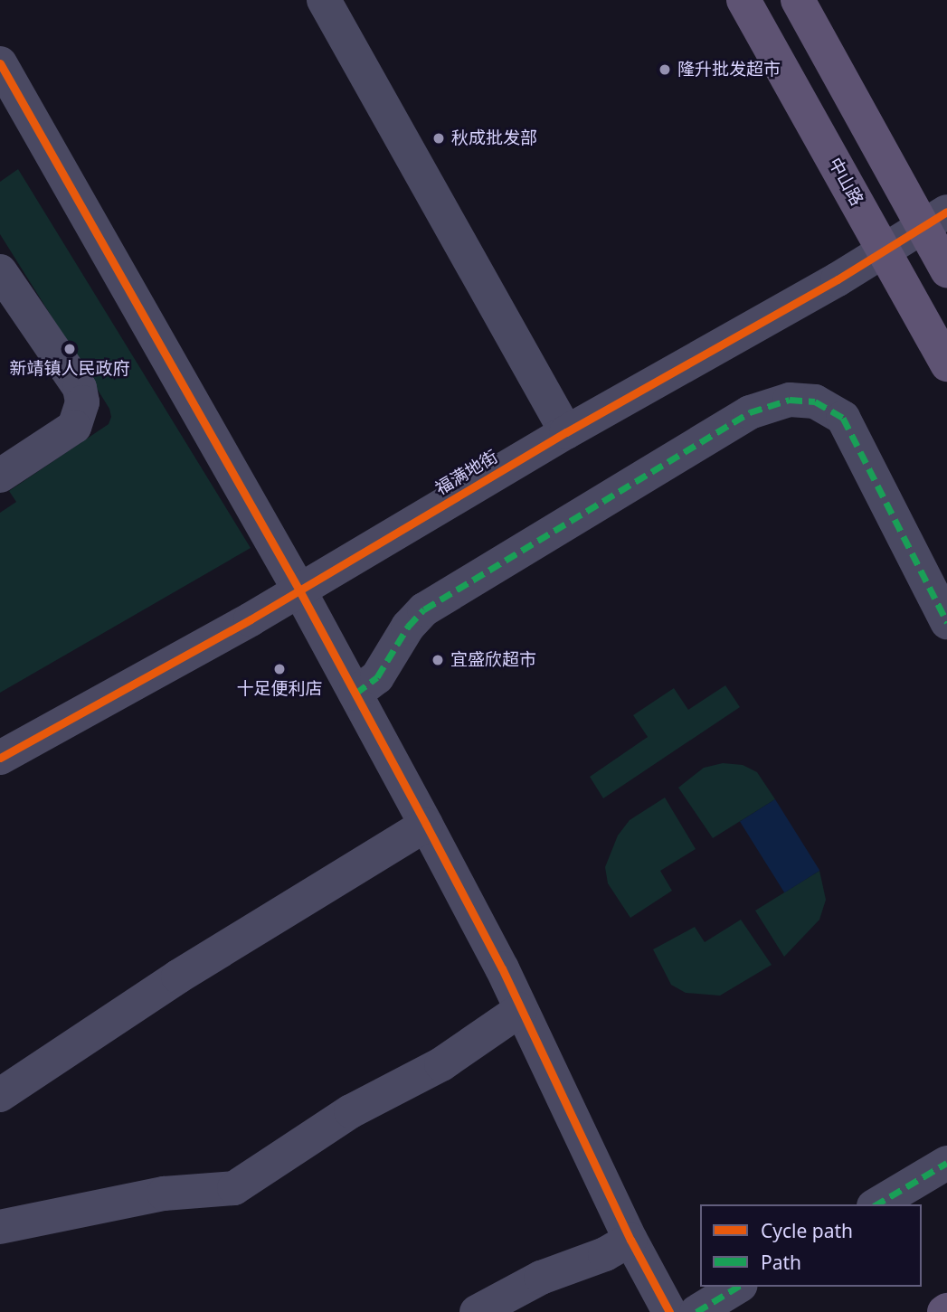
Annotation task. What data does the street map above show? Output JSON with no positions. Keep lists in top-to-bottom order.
{
  "streets": {
    "main road": ["中山路"],
    "street": ["福满地街"]
  },
  "crossings": [
    ["中山路", "福满地街"]
  ],
  "places": [
    "隆升批发超市",
    "秋成批发部",
    "新靖镇人民政府",
    "宜盛欣超市",
    "十足便利店"
  ],
  "legend": ["Cycle path", "Path"]
}
